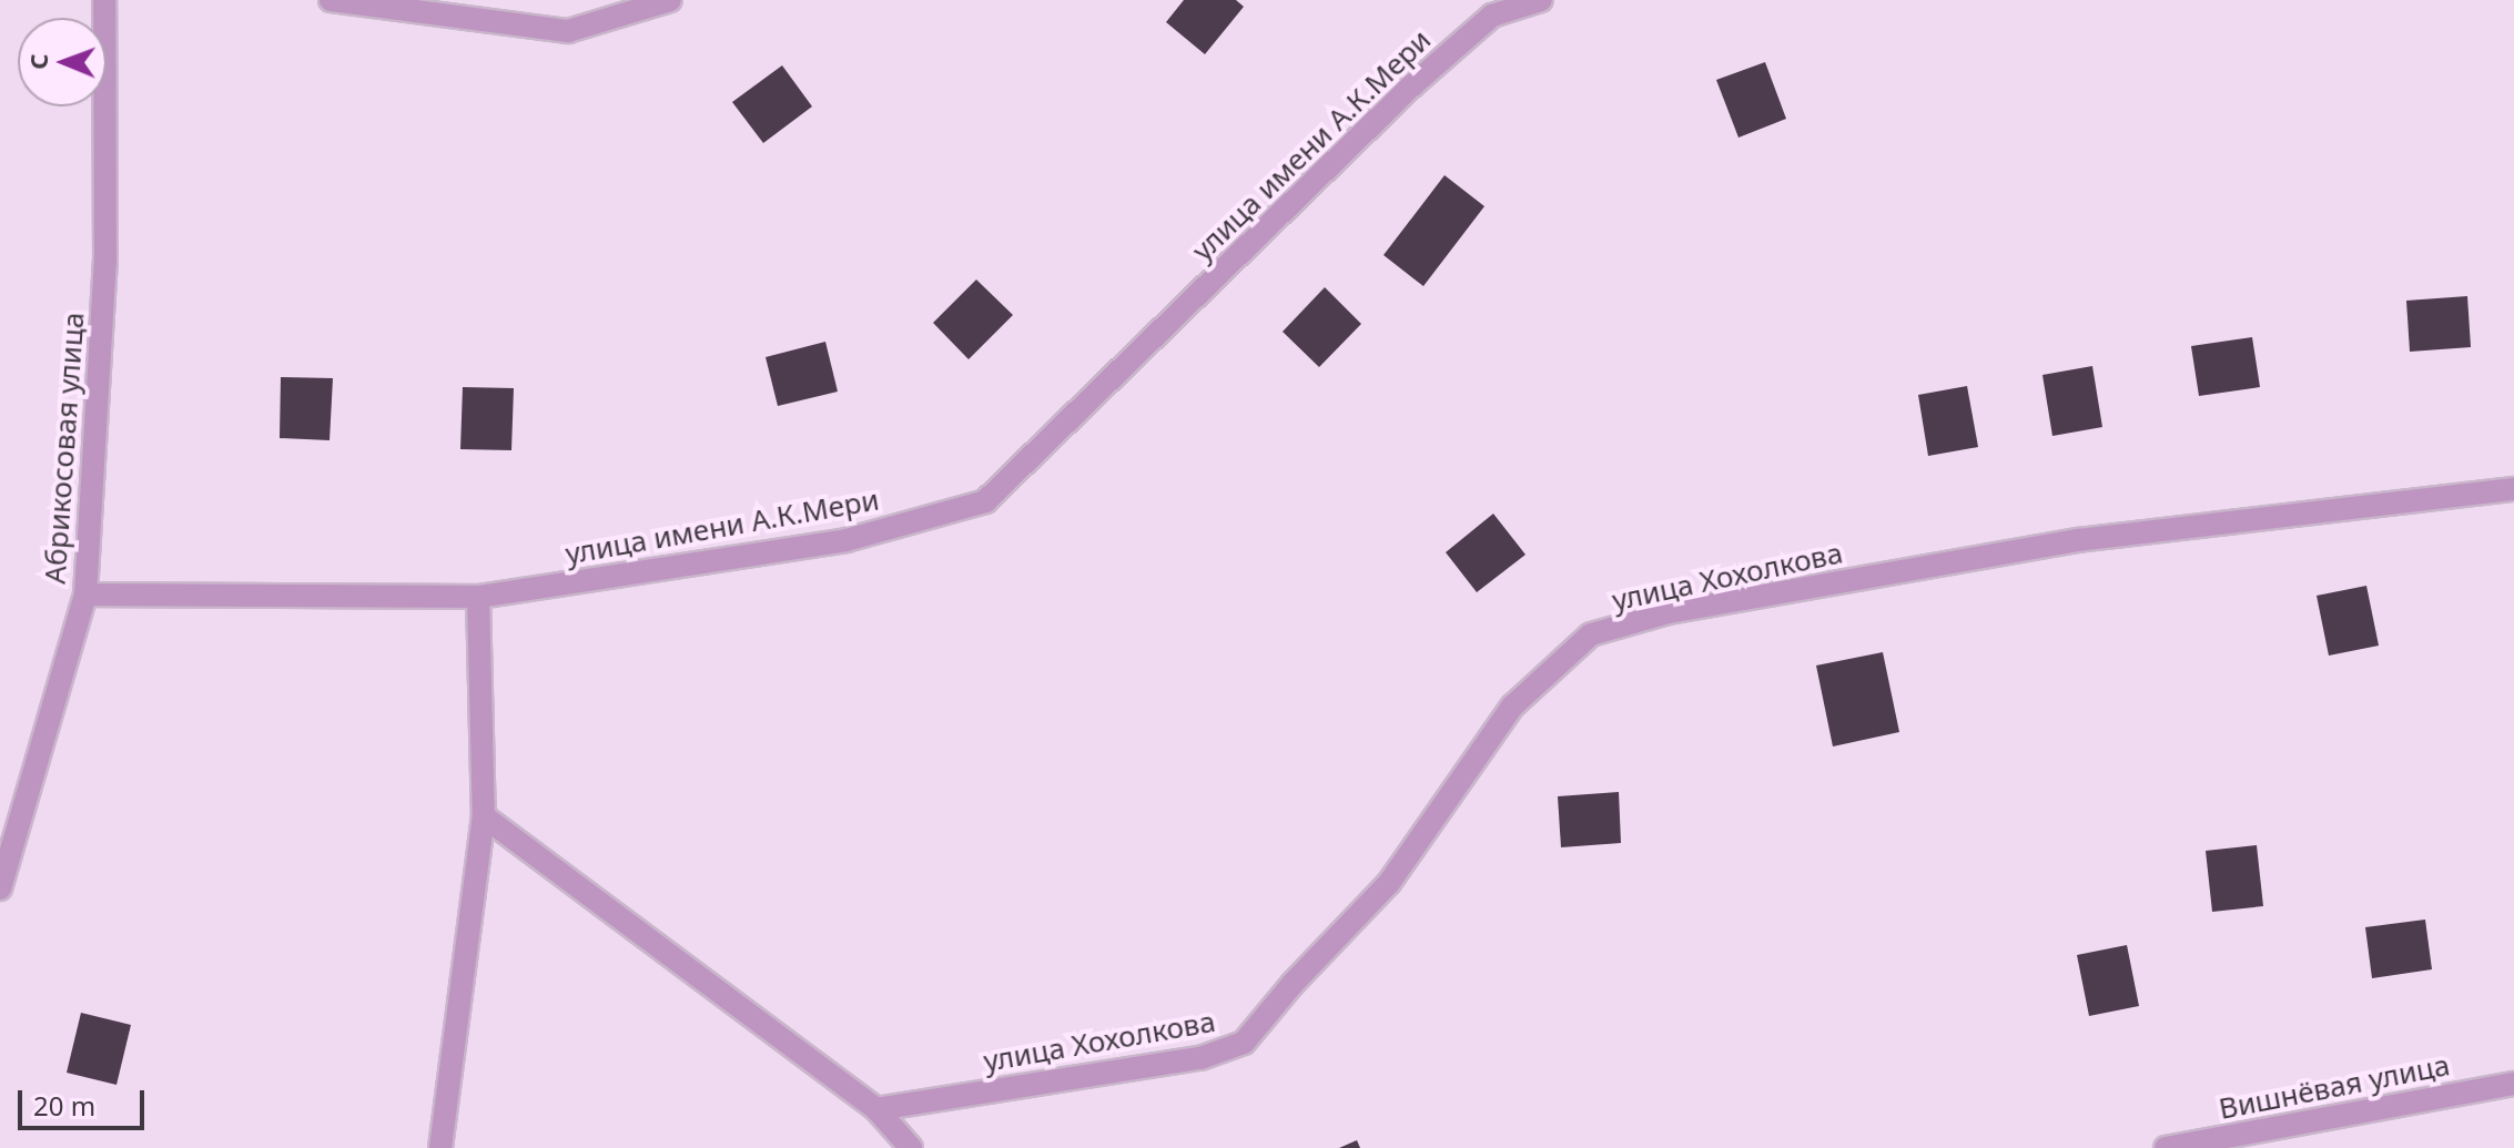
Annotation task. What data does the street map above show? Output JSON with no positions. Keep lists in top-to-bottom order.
{
  "streets": {
    "street": [
      "улица имени А.К.Мери",
      "Абрикосовая улица",
      "улица Хохолкова",
      "Вишнёвая улица"
    ]
  },
  "crossings": [
    ["улица имени А.К.Мери", "Абрикосовая улица"]
  ],
  "scale_bar": "20 m",
  "north": "left"
}
